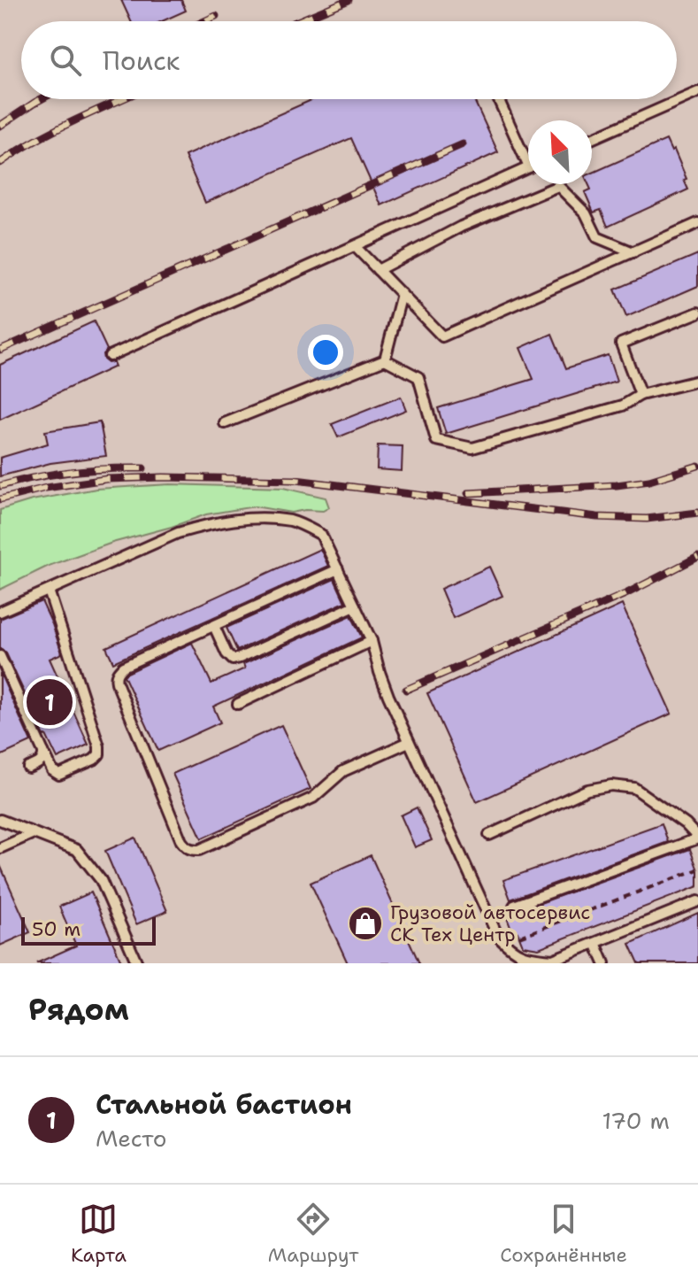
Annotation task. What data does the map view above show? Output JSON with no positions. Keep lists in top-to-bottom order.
{
  "places": {
    "shop": ["Грузовой автосервис СК Тех Центр"]
  },
  "scale_bar": "50 m",
  "north": "top left",
  "page": {
    "search": "Поиск",
    "pins": "1",
    "scale": "50 m",
    "heading": "Рядом",
    "list": [
      {
        "mark": "1",
        "name": "Стальной бастион",
        "note": "Место",
        "value": "170 m"
      }
    ],
    "nav": ["Карта", "Маршрут", "Сохранённые"]
  }
}
